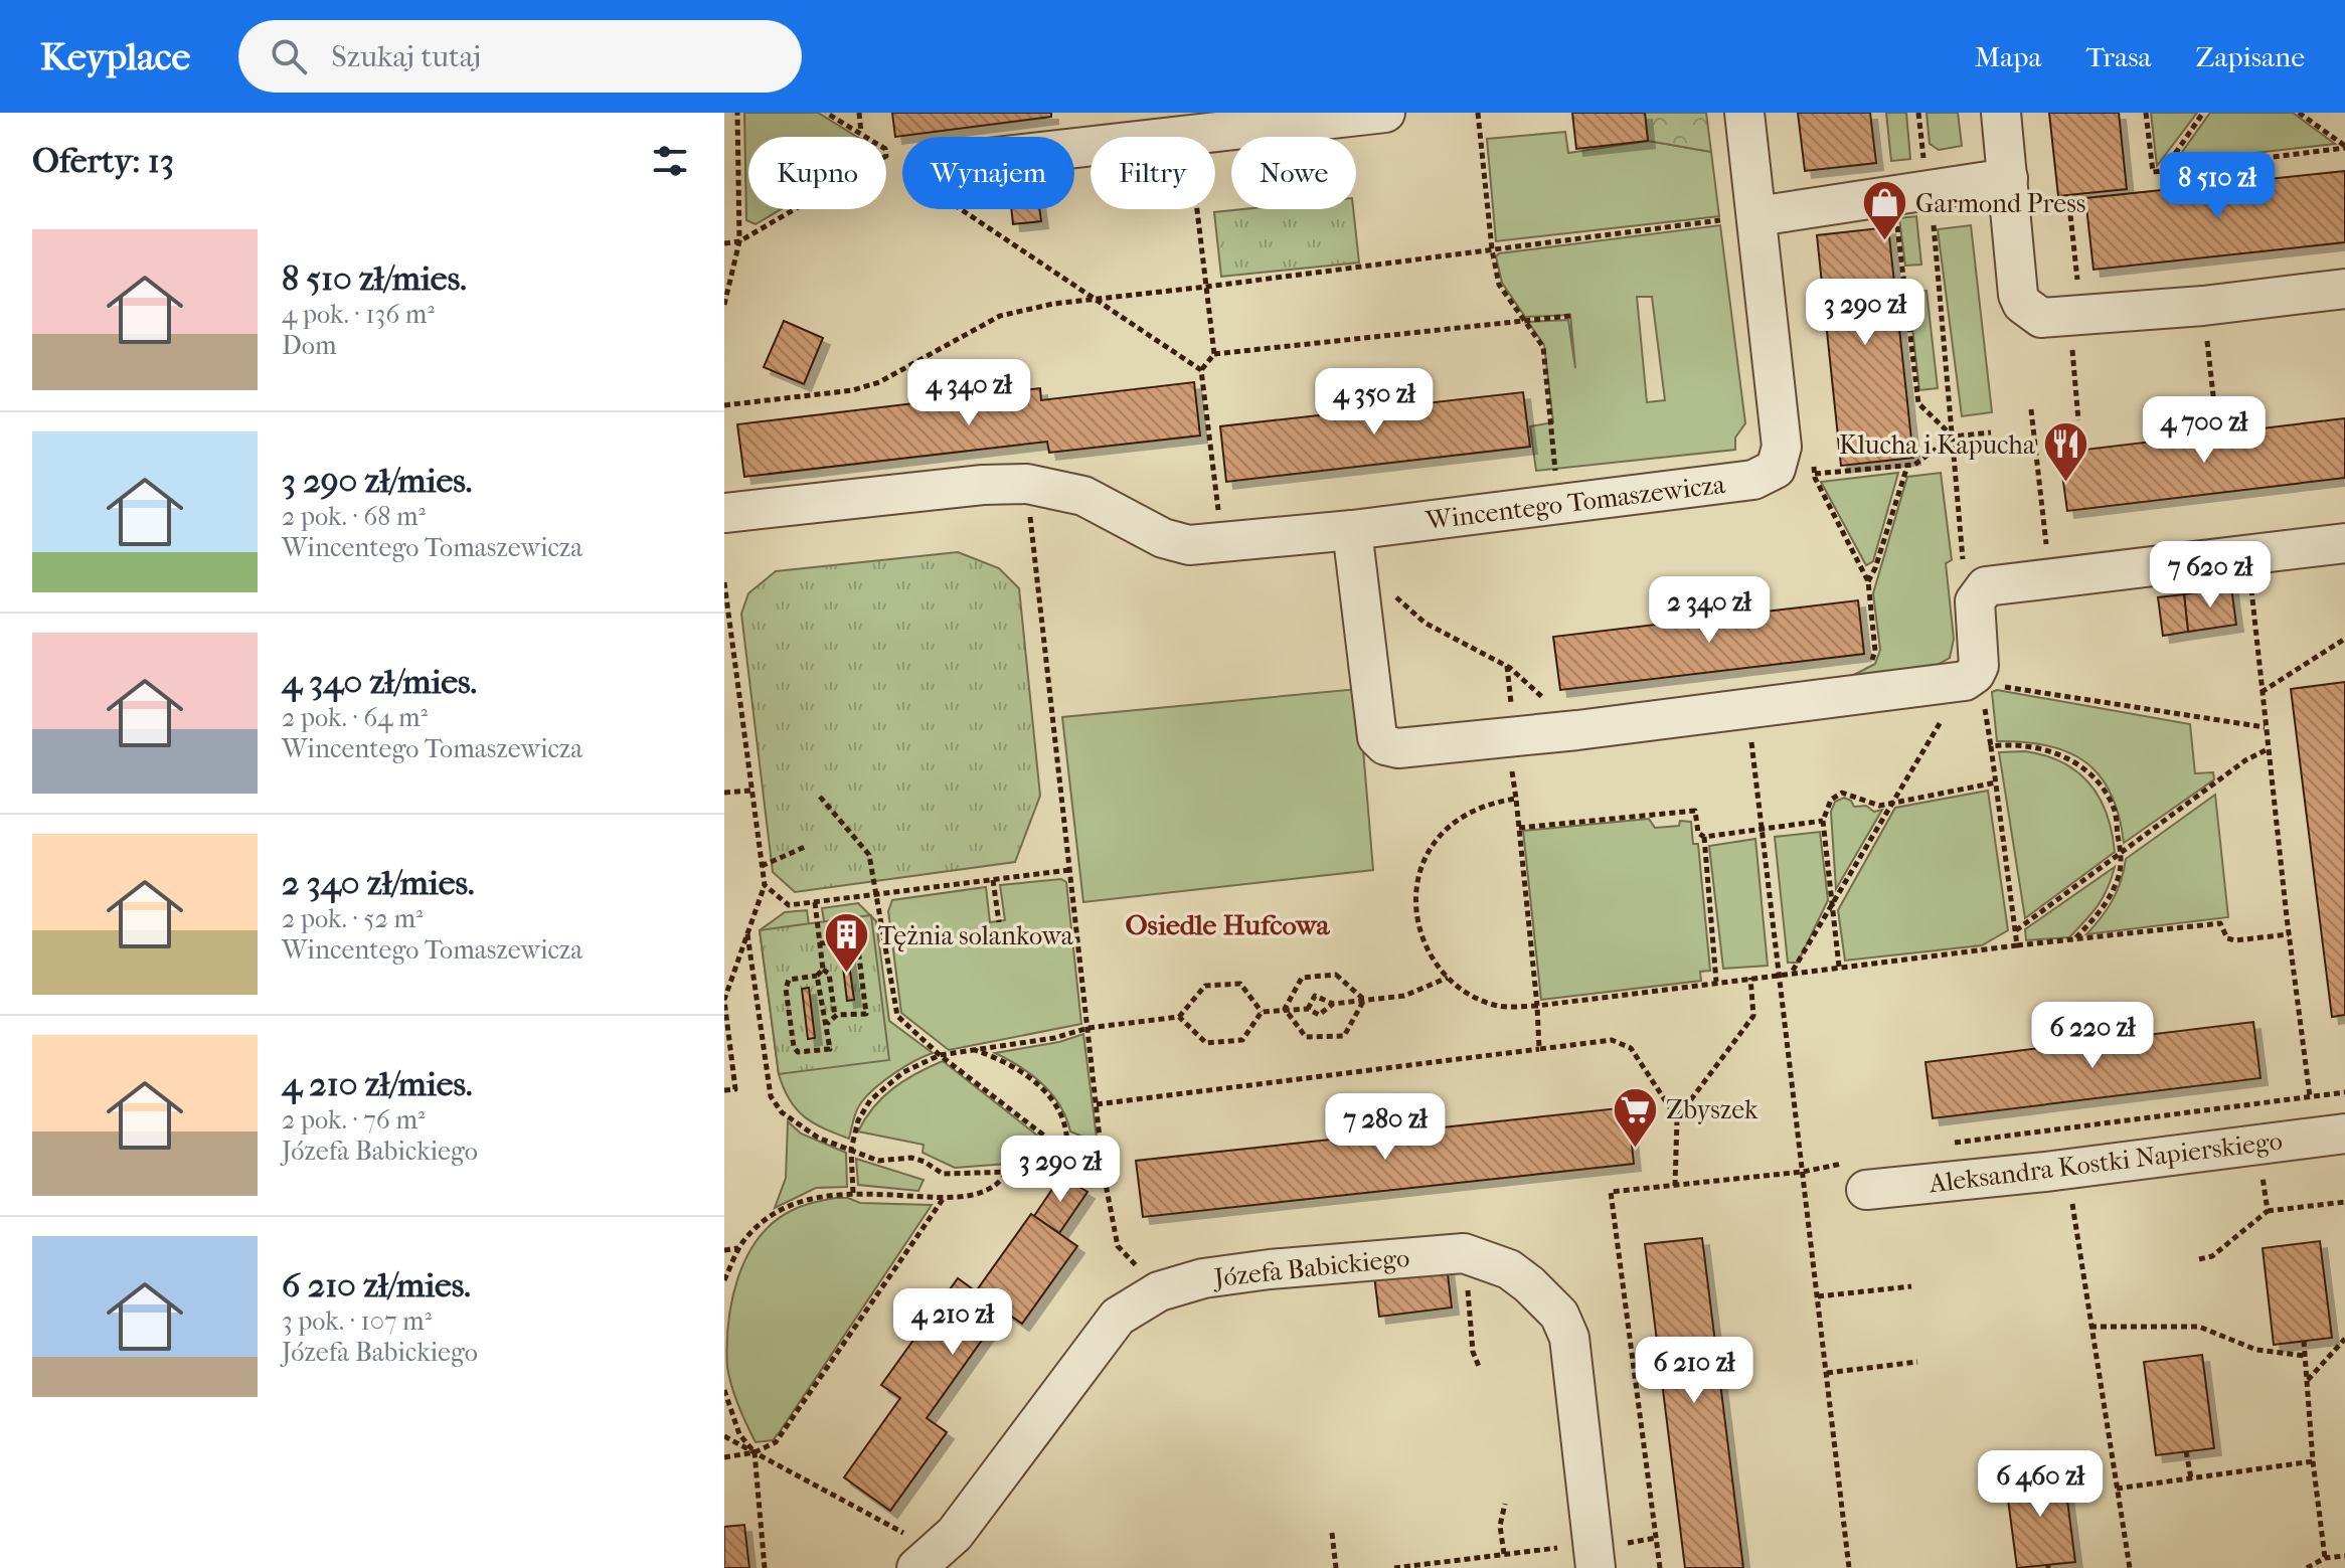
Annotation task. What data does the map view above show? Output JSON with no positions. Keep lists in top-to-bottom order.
{
  "streets": {
    "street": ["Wincentego Tomaszewicza", "Aleksandra Kostki Napierskiego", "Józefa Babickiego"]
  },
  "districts": ["Osiedle Hufcowa"],
  "places": {
    "shop": ["Garmond Press"],
    "restaurant": ["Klucha i Kapucha"],
    "building": ["Tężnia solankowa"],
    "supermarket": ["Zbyszek"]
  },
  "page": {
    "header": "Keyplace",
    "search": "Szukaj tutaj",
    "nav": ["Mapa", "Trasa", "Zapisane"],
    "heading": "Oferty: 13",
    "chip": [
      "Kupno",
      "Wynajem",
      "Filtry",
      "Nowe"
    ],
    "price": [
      "8 510 zł",
      "3 290 zł",
      "4 340 zł",
      "4 350 zł",
      "4 700 zł",
      "7 620 zł",
      "2 340 zł",
      "6 220 zł",
      "7 280 zł",
      "3 290 zł",
      "4 210 zł",
      "6 210 zł",
      "6 460 zł"
    ],
    "list": [
      {
        "name": "8 510 zł/mies.",
        "note": "4 pok. · 136 m² · Dom"
      },
      {
        "name": "3 290 zł/mies.",
        "note": "2 pok. · 68 m² · Wincentego Tomaszewicza"
      },
      {
        "name": "4 340 zł/mies.",
        "note": "2 pok. · 64 m² · Wincentego Tomaszewicza"
      },
      {
        "name": "2 340 zł/mies.",
        "note": "2 pok. · 52 m² · Wincentego Tomaszewicza"
      },
      {
        "name": "4 210 zł/mies.",
        "note": "2 pok. · 76 m² · Józefa Babickiego"
      },
      {
        "name": "6 210 zł/mies.",
        "note": "3 pok. · 107 m² · Józefa Babickiego"
      }
    ]
  }
}
